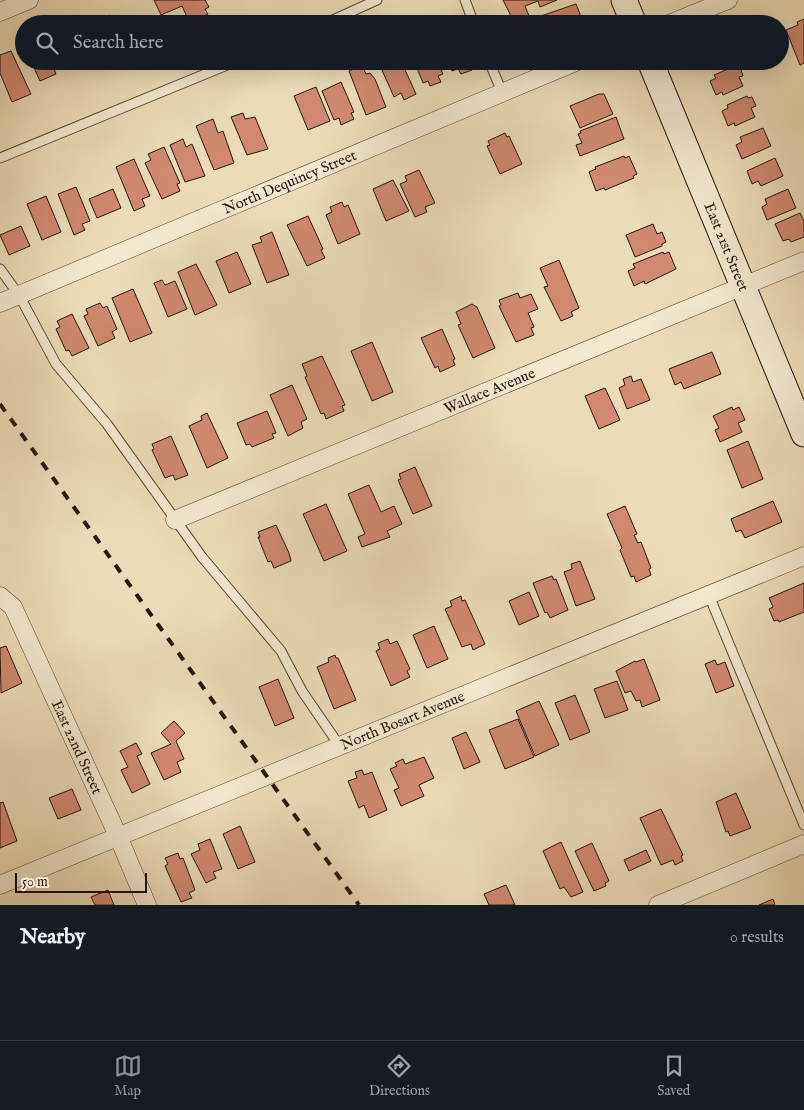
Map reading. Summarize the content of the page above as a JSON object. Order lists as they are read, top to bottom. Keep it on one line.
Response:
{"streets":{"main road":["East 21st Street"],"street":["North Dequincy Street","Wallace Avenue","North Bosart Avenue","East 22nd Street"]},"crossings":[["East 21st Street","Wallace Avenue"],["North Bosart Avenue","East 22nd Street"]],"scale_bar":"50 m","page":{"search":"Search here","scale":"50 m","heading":["Nearby","0 results"],"nav":["Map","Directions","Saved"]}}
